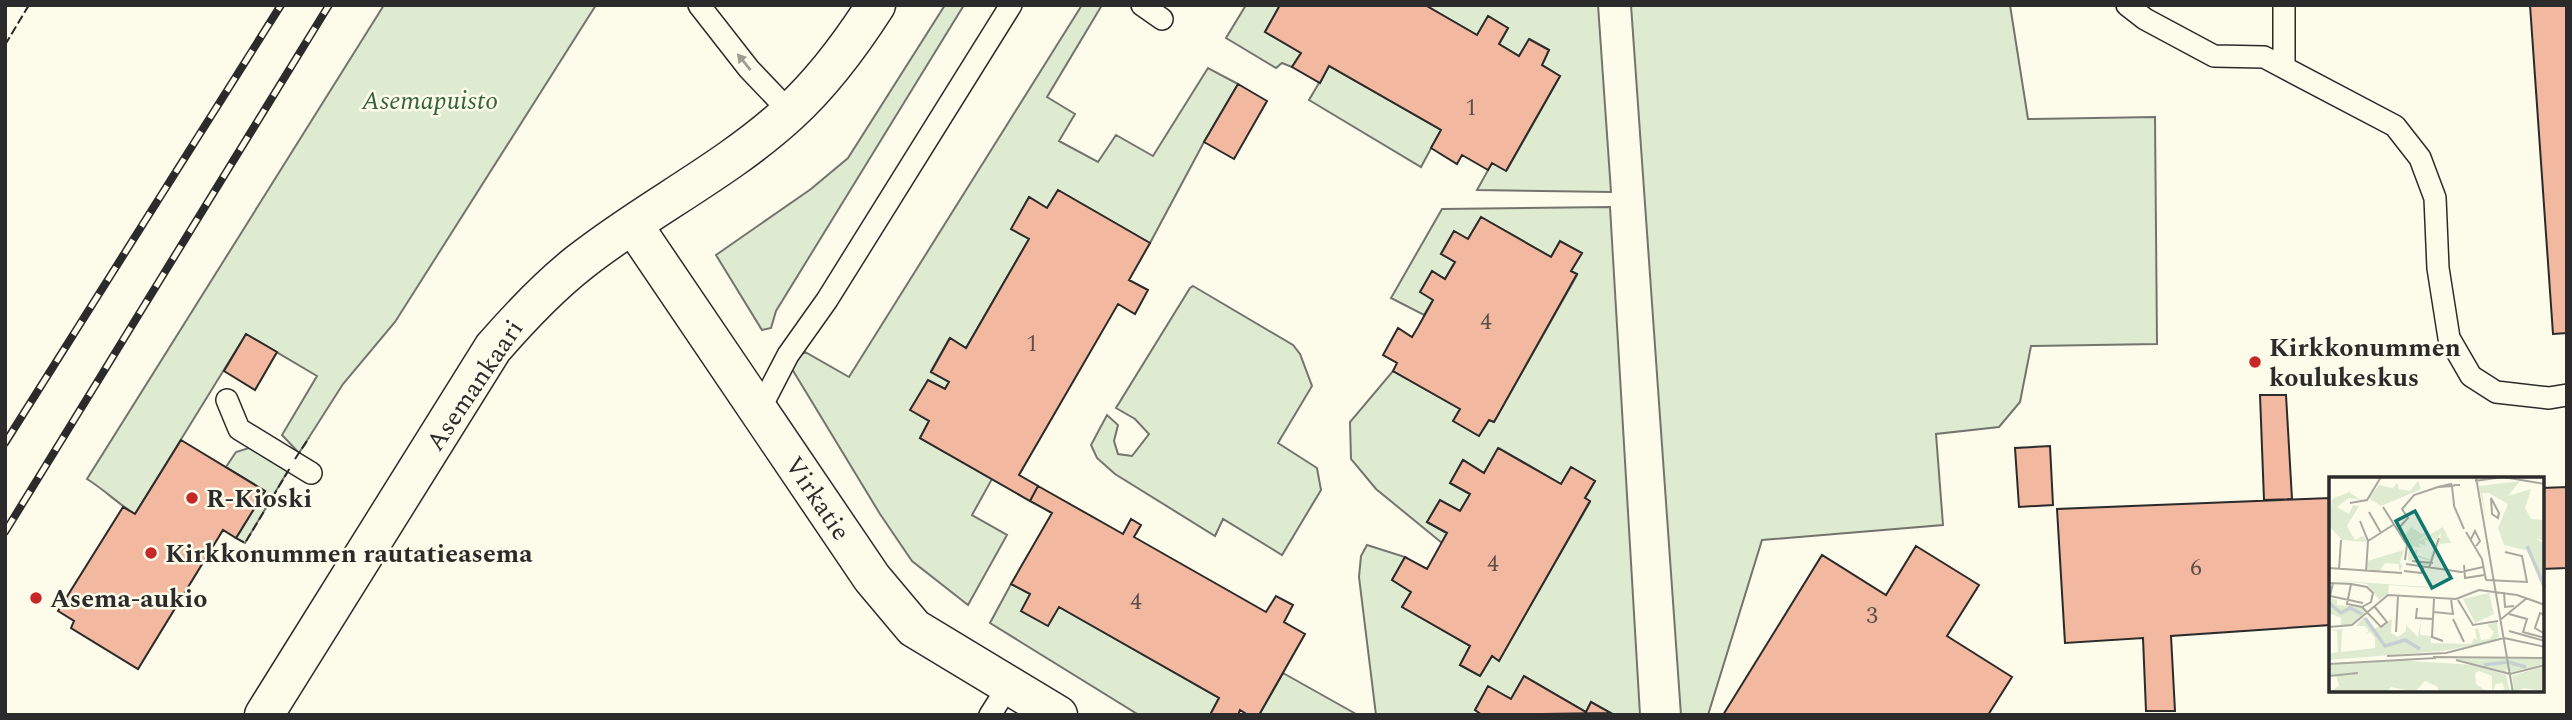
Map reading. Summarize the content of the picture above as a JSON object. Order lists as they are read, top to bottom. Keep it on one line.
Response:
{"streets":{"street":["Asemankaari","Virkatie"]},"crossings":[["Asemankaari","Virkatie"]],"parks":["Asemapuisto"],"places":["Kirkkonummen koulukeskus","R-Kioski","Kirkkonummen rautatieasema","Asema-aukio"],"house_numbers":["1","4","1","4","6","4","3"]}
